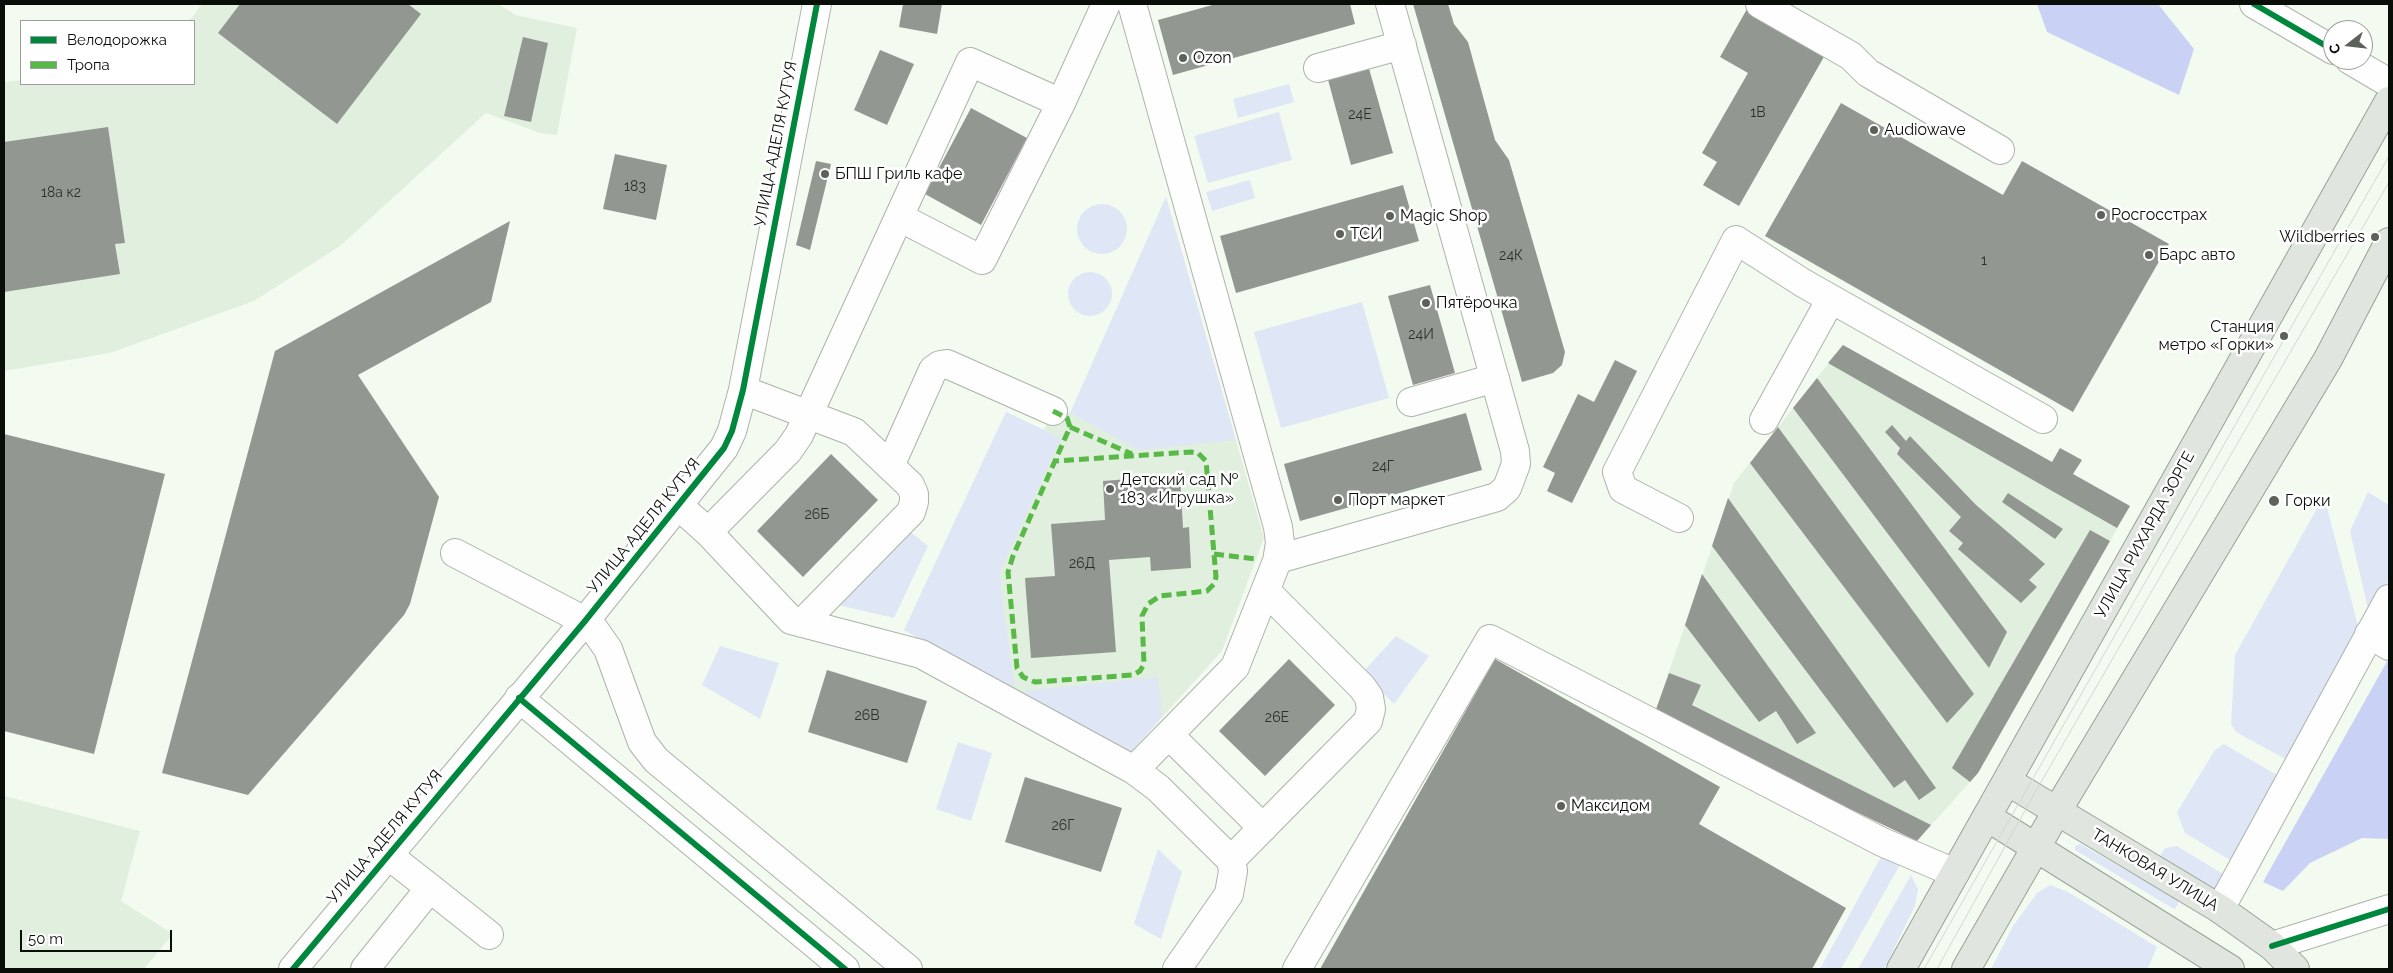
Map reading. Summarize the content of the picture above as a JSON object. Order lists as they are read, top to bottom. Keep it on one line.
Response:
{"streets":{"main road":["УЛИЦА РИХАРДА ЗОРГЕ","ТАНКОВАЯ УЛИЦА"],"street":["УЛИЦА АДЕЛЯ КУТУЯ"]},"crossings":[["УЛИЦА РИХАРДА ЗОРГЕ","ТАНКОВАЯ УЛИЦА"]],"places":["Ozon","Audiowave","БПШ Гриль кафе","Росгосстрах","Magic Shop","ТСИ","Wildberries","Барс авто","Пятёрочка","Станция метро «Горки»","Детский сад № 183 «Игрушка»","Порт маркет","Горки","Максидом"],"house_numbers":["1В","24Е","183","18а к2","24К","1","24И","24Г","26Б","26Д","26В","26Е","26Г"],"legend":["Велодорожка","Тропа"],"scale_bar":"50 m","north":"left"}
